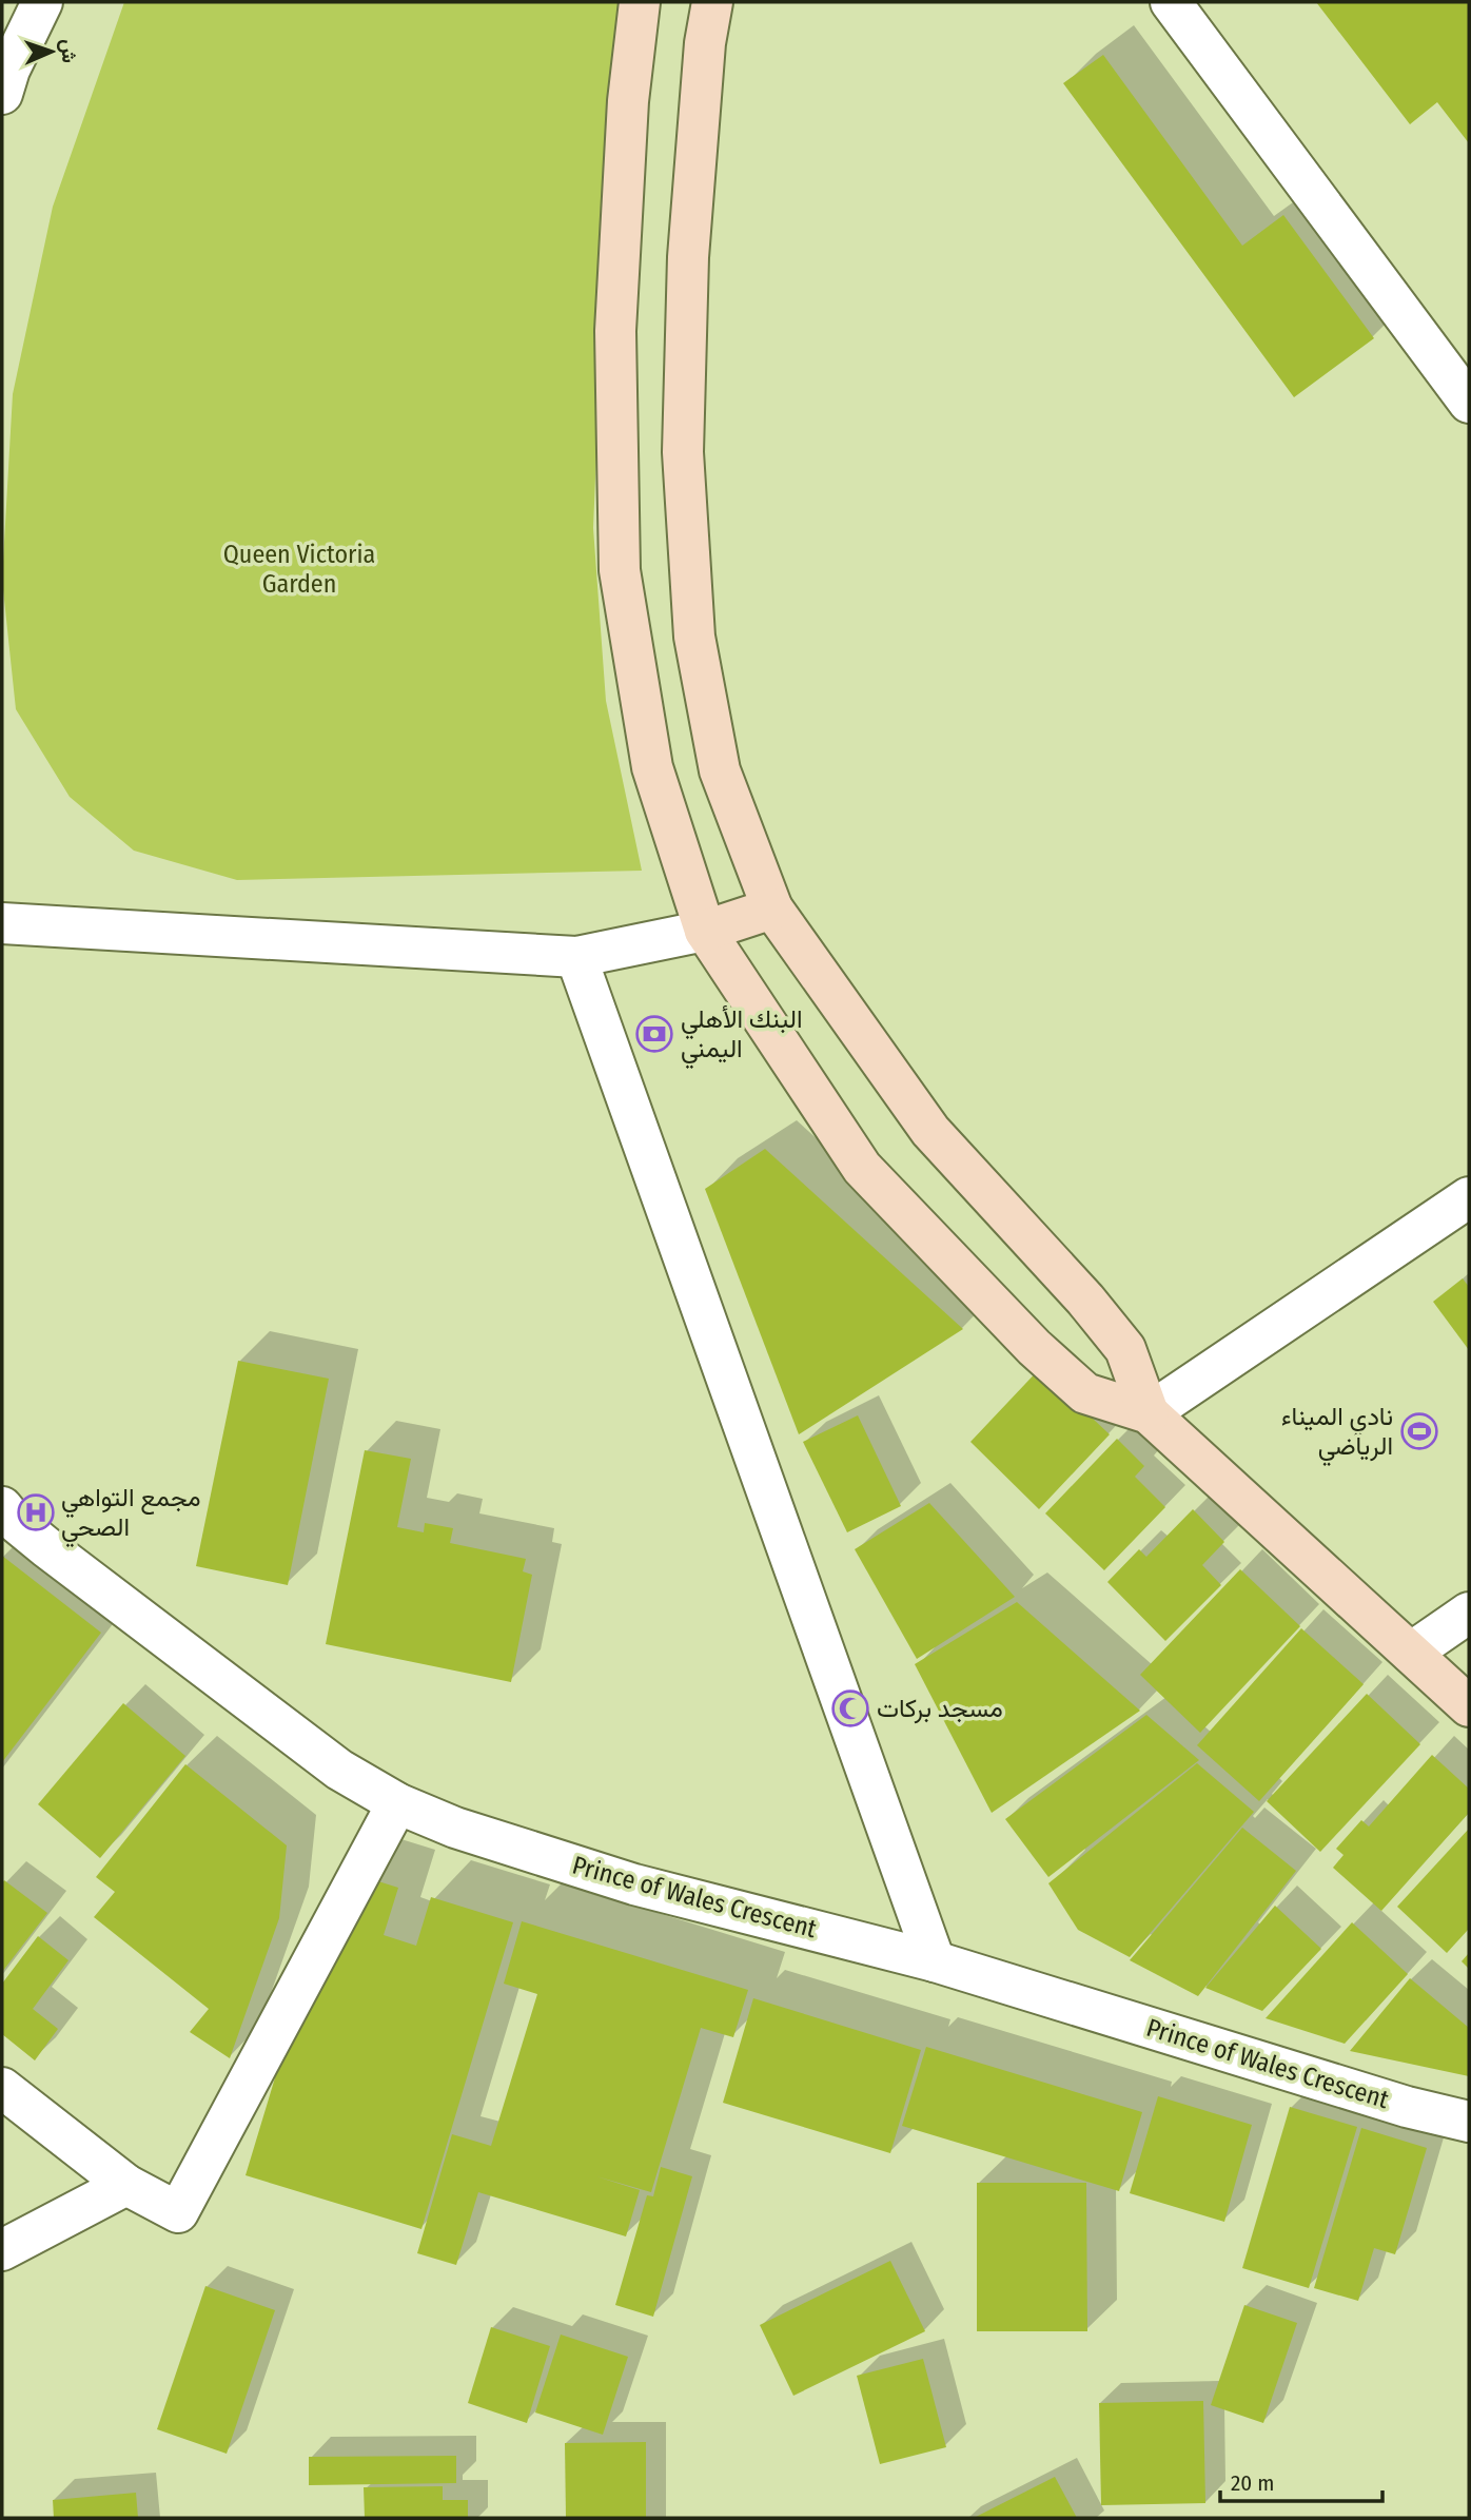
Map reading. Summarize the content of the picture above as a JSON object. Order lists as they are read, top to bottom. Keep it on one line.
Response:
{"streets":{"street":["Prince of Wales Crescent"]},"parks":["Queen Victoria Garden"],"places":{"bank":["البنك الأهلي اليمني"],"sports":["نادي الميناء الرياضي"],"hospital":["مجمع التواهي الصحي"],"mosque":["مسجد بركات"]},"scale_bar":"20 m","north":"right"}
